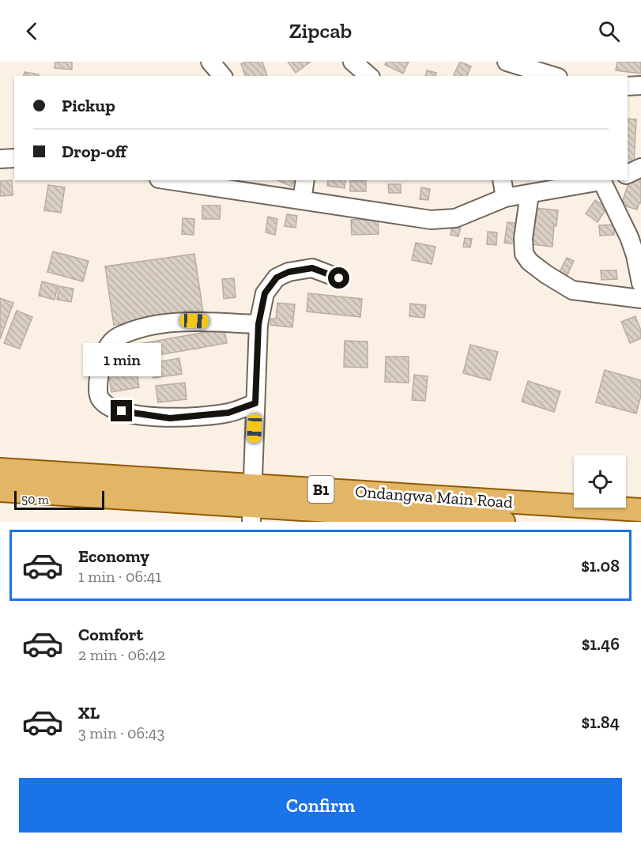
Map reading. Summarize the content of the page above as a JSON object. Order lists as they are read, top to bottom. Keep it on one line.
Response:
{"streets":{"main road":["B1","Ondangwa Main Road"]},"scale_bar":"50 m","page":{"header":"Zipcab","banner":["Pickup","Drop-off"],"bubble":"1 min","scale":"50 m","list":[{"name":"Economy","note":"1 min · 06:41","value":"$1.08"},{"name":"Comfort","note":"2 min · 06:42","value":"$1.46"},{"name":"XL","note":"3 min · 06:43","value":"$1.84"}],"buttons":"Confirm"}}
